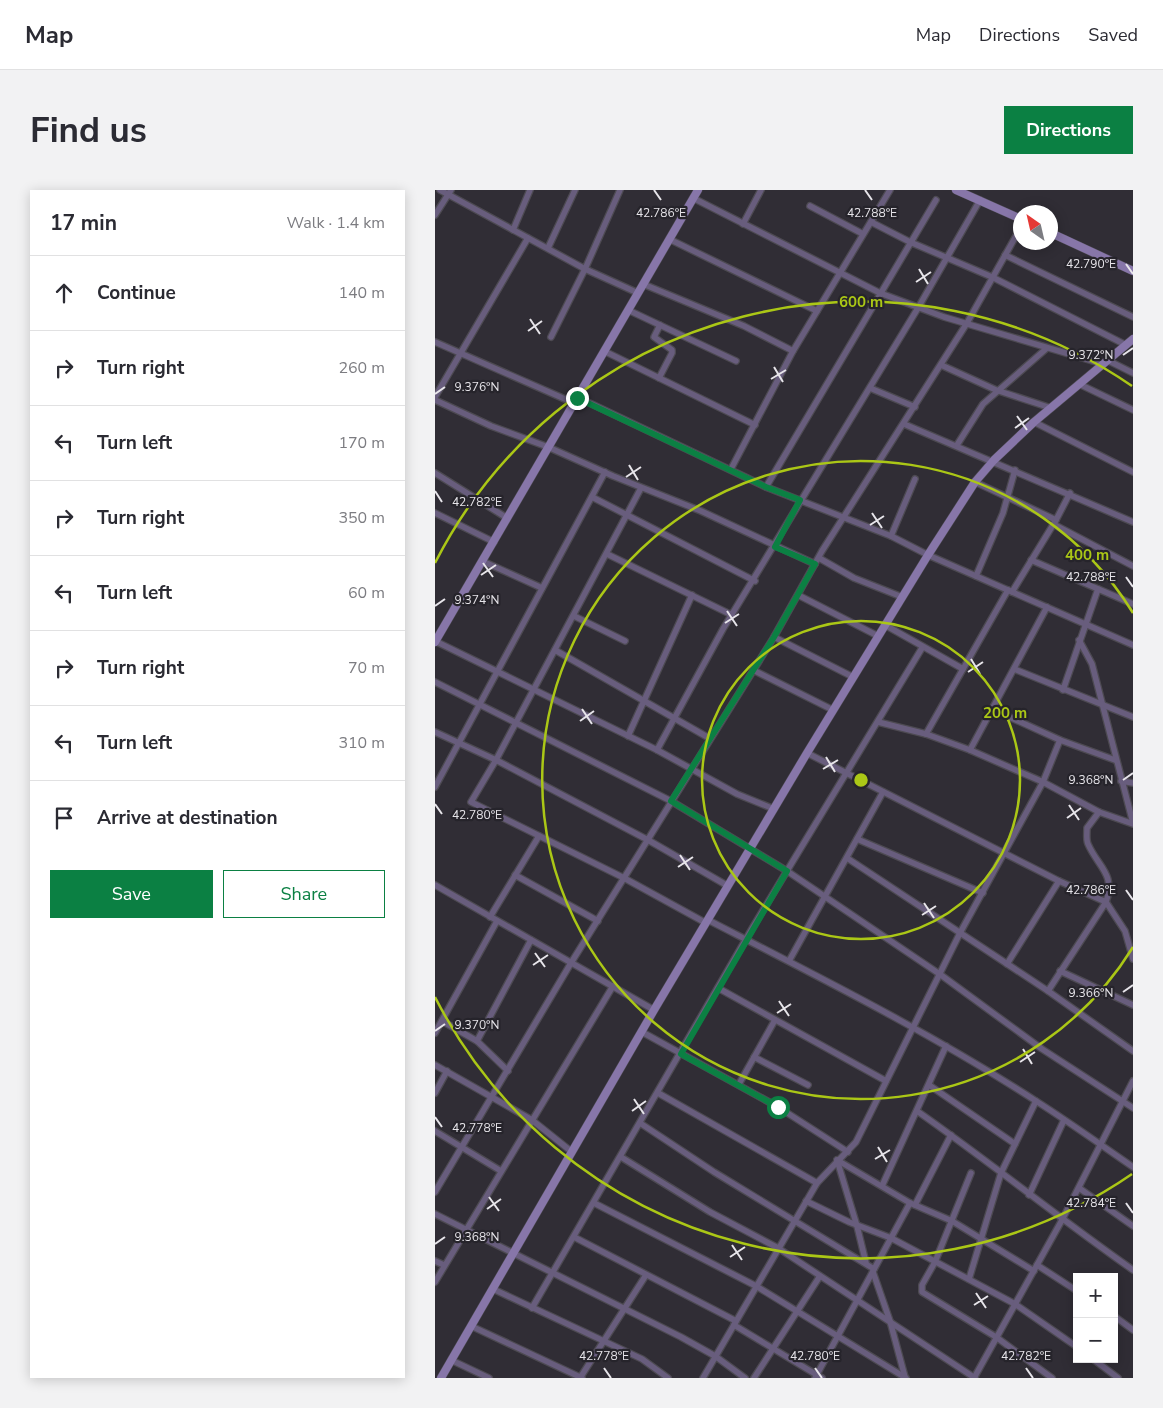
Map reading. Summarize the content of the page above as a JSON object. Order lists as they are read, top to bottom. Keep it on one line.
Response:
{"north":"top left","page":{"header":"Map","nav":["Map","Directions","Saved"],"buttons":["Directions",["Save","Share"]],"title":"Find us","heading":["17 min","Walk · 1.4 km"],"list":[["Continue","140 m"],["Turn right","260 m"],["Turn left","170 m"],["Turn right","350 m"],["Turn left","60 m"],["Turn right","70 m"],["Turn left","310 m"],"Arrive at destination"],"map_buttons":["+","−"]},"coordinates":["42.786°E","42.788°E","42.790°E","9.372°N","9.376°N","42.782°E","9.374°N","9.368°N","42.780°E","9.366°N","9.370°N","42.778°E","42.784°E"],"rings":["600 m","400 m","200 m"]}
